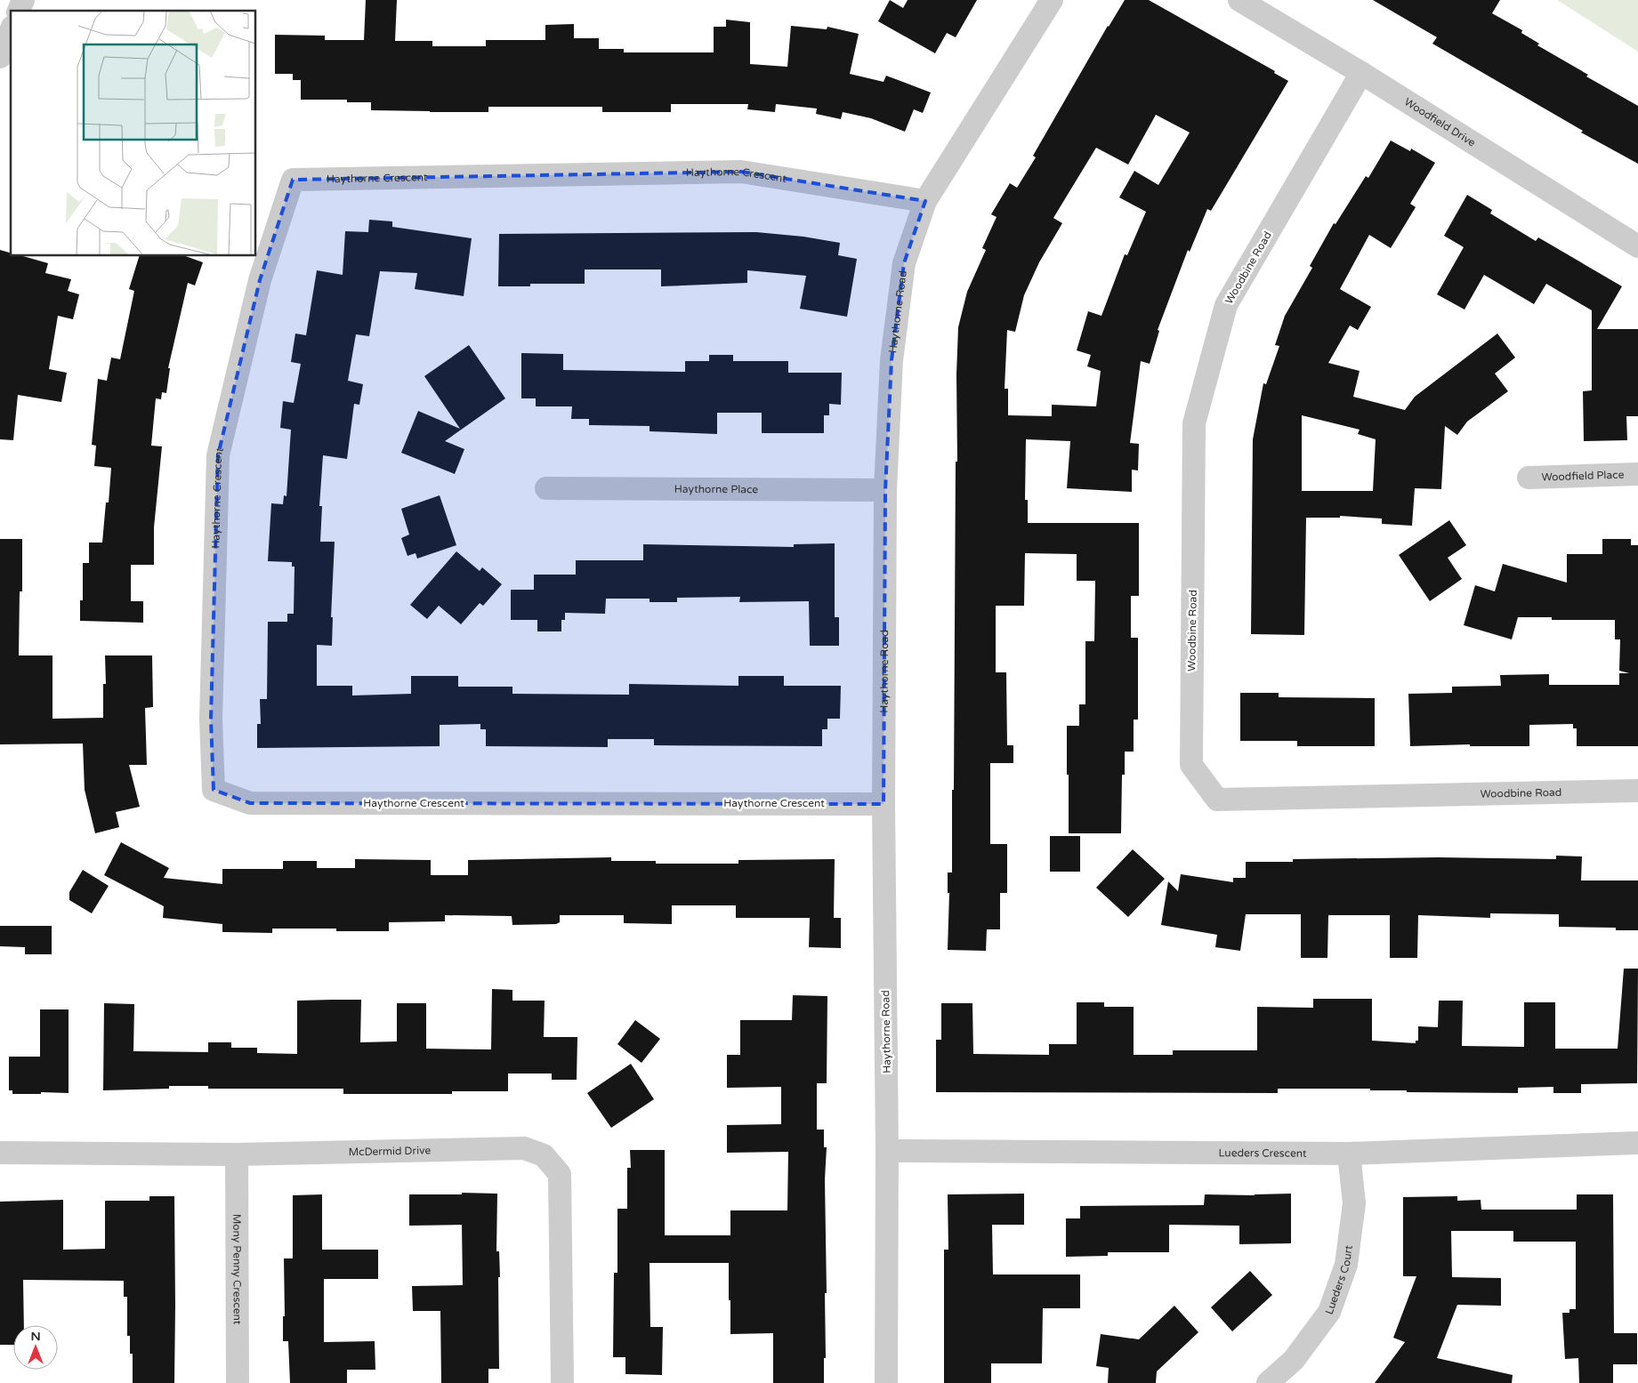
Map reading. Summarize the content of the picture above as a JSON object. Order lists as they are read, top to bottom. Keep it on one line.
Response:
{"streets":{"street":["Woodfield Drive","Haythorne Crescent","Woodbine Road","Haythorne Road","Woodfield Place","Haythorne Place","McDermid Drive","Lueders Crescent","Mony Penny Crescent","Lueders Court"]},"crossings":[["Woodfield Drive","Woodbine Road"],["Haythorne Crescent","Haythorne Road"],["Haythorne Road","Haythorne Place"],["Haythorne Road","Lueders Crescent"],["McDermid Drive","Mony Penny Crescent"],["Lueders Crescent","Lueders Court"]],"north":"top"}
